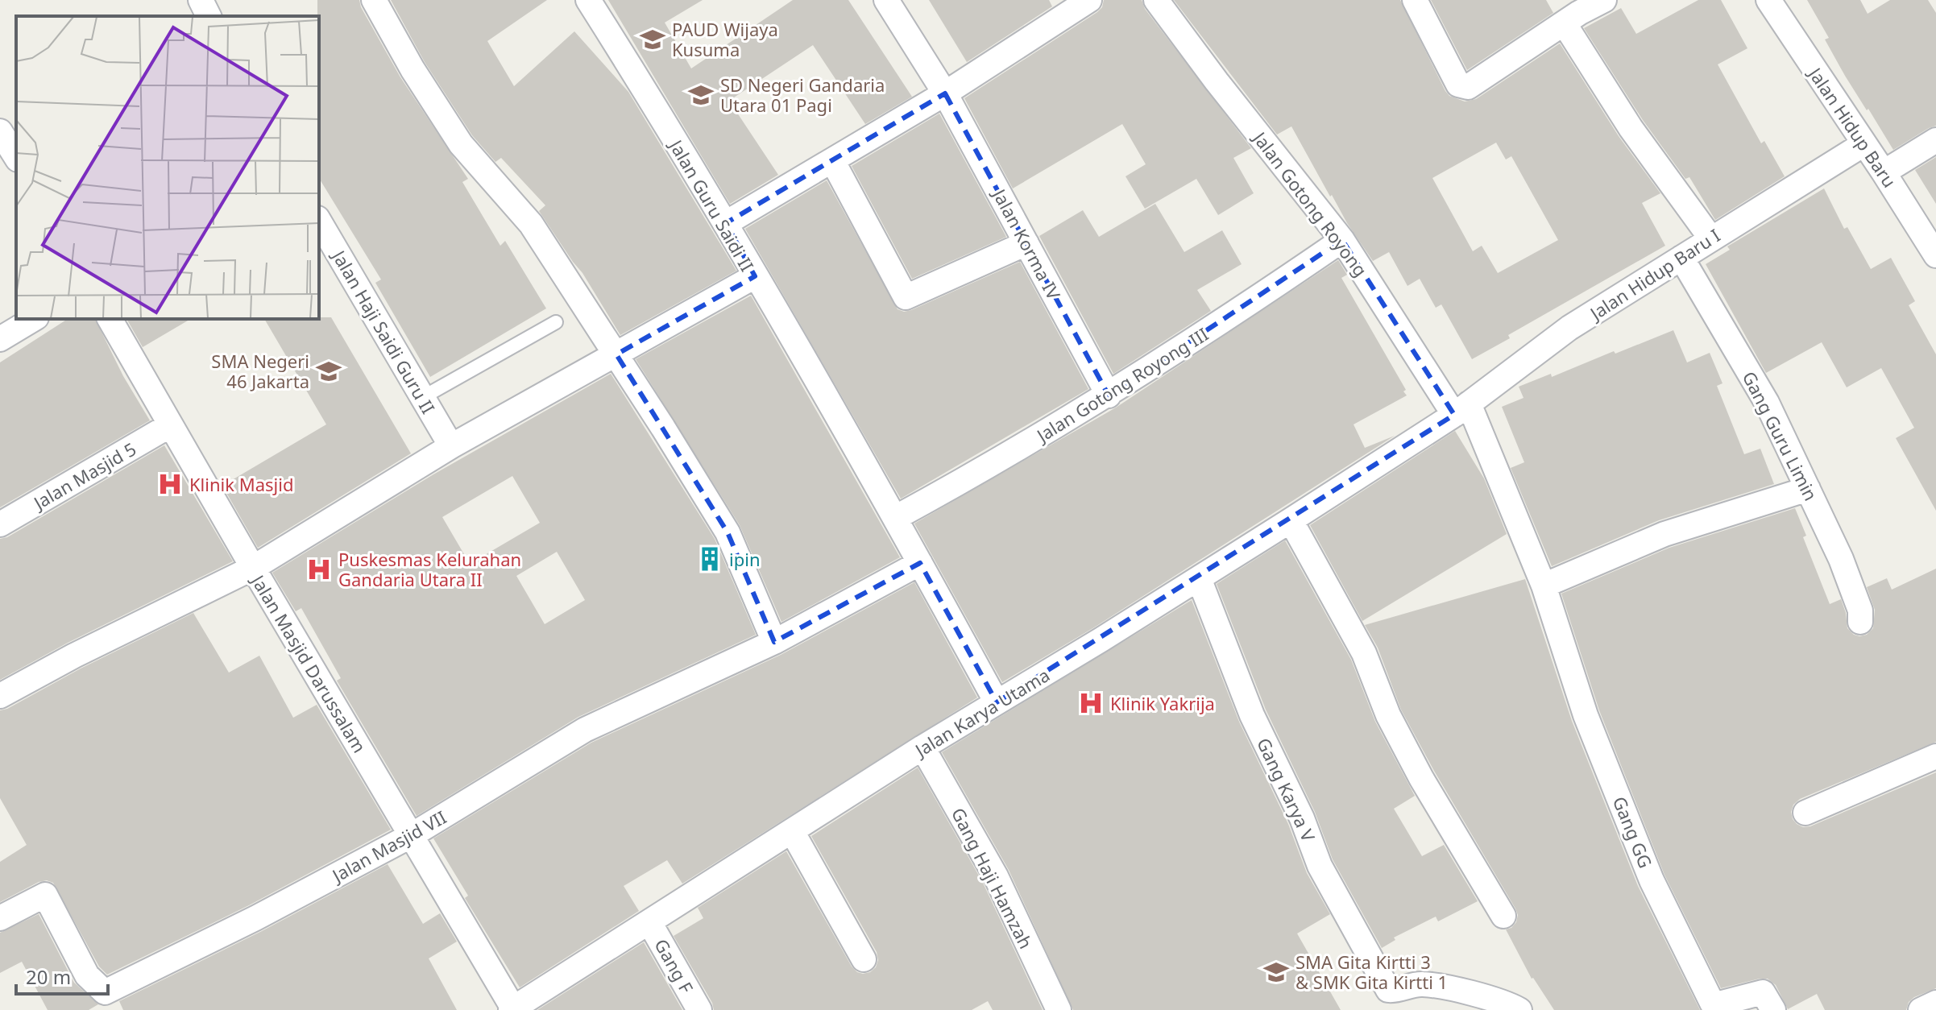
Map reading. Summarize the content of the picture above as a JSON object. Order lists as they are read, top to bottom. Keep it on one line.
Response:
{"streets":{"street":["Jalan Hidup Baru","Jalan Gotong Royong","Jalan Guru Saidi II","Jalan Korma IV","Jalan Hidup Baru I","Jalan Haji Saidi Guru II","Jalan Gotong Royong III","Gang Guru Limin","Jalan Masjid 5","Jalan Masjid Darussalam","Jalan Karya Utama","Gang Karya V","Gang GG","Jalan Masjid VII","Gang Haji Hamzah","Gang F"]},"crossings":[["Jalan Hidup Baru","Jalan Hidup Baru I"],["Jalan Gotong Royong","Jalan Hidup Baru I"],["Jalan Gotong Royong","Jalan Gotong Royong III"],["Jalan Gotong Royong","Jalan Karya Utama"],["Jalan Gotong Royong","Gang GG"],["Jalan Guru Saidi II","Jalan Haji Saidi Guru II"],["Jalan Guru Saidi II","Jalan Masjid Darussalam"],["Jalan Korma IV","Jalan Gotong Royong III"],["Jalan Hidup Baru I","Gang Guru Limin"],["Jalan Hidup Baru I","Jalan Karya Utama"],["Jalan Masjid 5","Jalan Masjid Darussalam"],["Jalan Masjid Darussalam","Jalan Karya Utama"],["Jalan Masjid Darussalam","Jalan Masjid VII"],["Jalan Karya Utama","Gang Karya V"],["Jalan Karya Utama","Gang Haji Hamzah"],["Jalan Karya Utama","Gang F"]],"places":{"school or university":["PAUD Wijaya Kusuma","SD Negeri Gandaria Utara 01 Pagi","SMA Negeri 46 Jakarta","SMA Gita Kirtti 3 & SMK Gita Kirtti 1"],"hospital":["Klinik Masjid","Puskesmas Kelurahan Gandaria Utara II","Klinik Yakrija"],"building":["ipin"]},"scale_bar":"20 m"}
